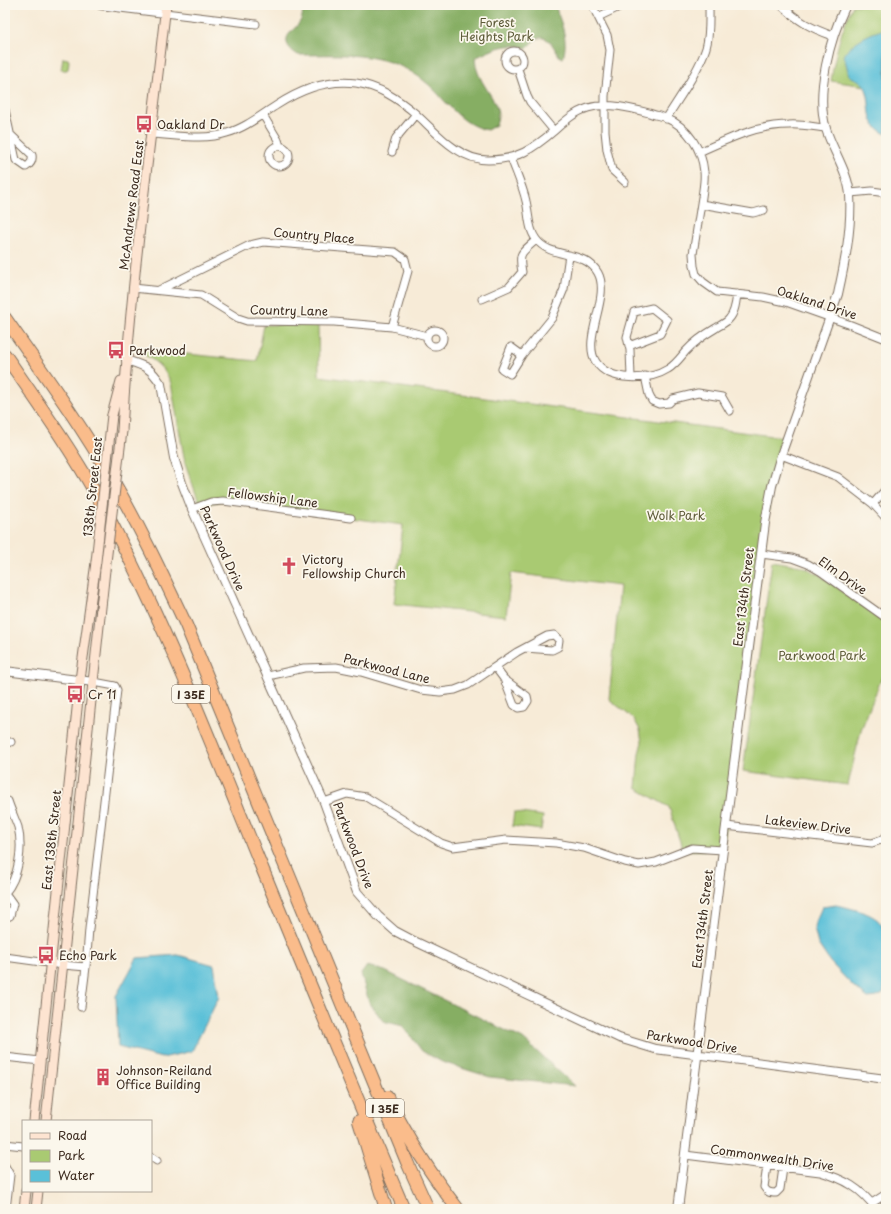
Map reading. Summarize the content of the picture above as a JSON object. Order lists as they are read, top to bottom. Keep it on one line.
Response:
{"streets":{"highway":["I 35E"],"main road":["McAndrews Road East","138th Street East","East 138th Street"],"street":["Country Place","Oakland Drive","Country Lane","Fellowship Lane","Parkwood Drive","Elm Drive","East 134th Street","Parkwood Lane","Lakeview Drive","Commonwealth Drive"]},"crossings":[["McAndrews Road East","Oakland Drive"],["McAndrews Road East","Country Lane"],["McAndrews Road East","138th Street East"],["McAndrews Road East","Parkwood Drive"],["Country Place","Country Lane"],["Oakland Drive","East 134th Street"],["138th Street East","East 138th Street"],["Fellowship Lane","Parkwood Drive"],["Parkwood Drive","East 134th Street"],["Parkwood Drive","Parkwood Lane"],["Elm Drive","East 134th Street"],["East 134th Street","Lakeview Drive"],["East 134th Street","Commonwealth Drive"]],"parks":["Forest Heights Park","Wolk Park","Parkwood Park"],"places":{"bus stop":["Oakland Dr","Parkwood","Cr 11","Echo Park"],"church":["Victory Fellowship Church"],"building":["Johnson-Reiland Office Building"]},"legend":["Road","Park","Water"]}
